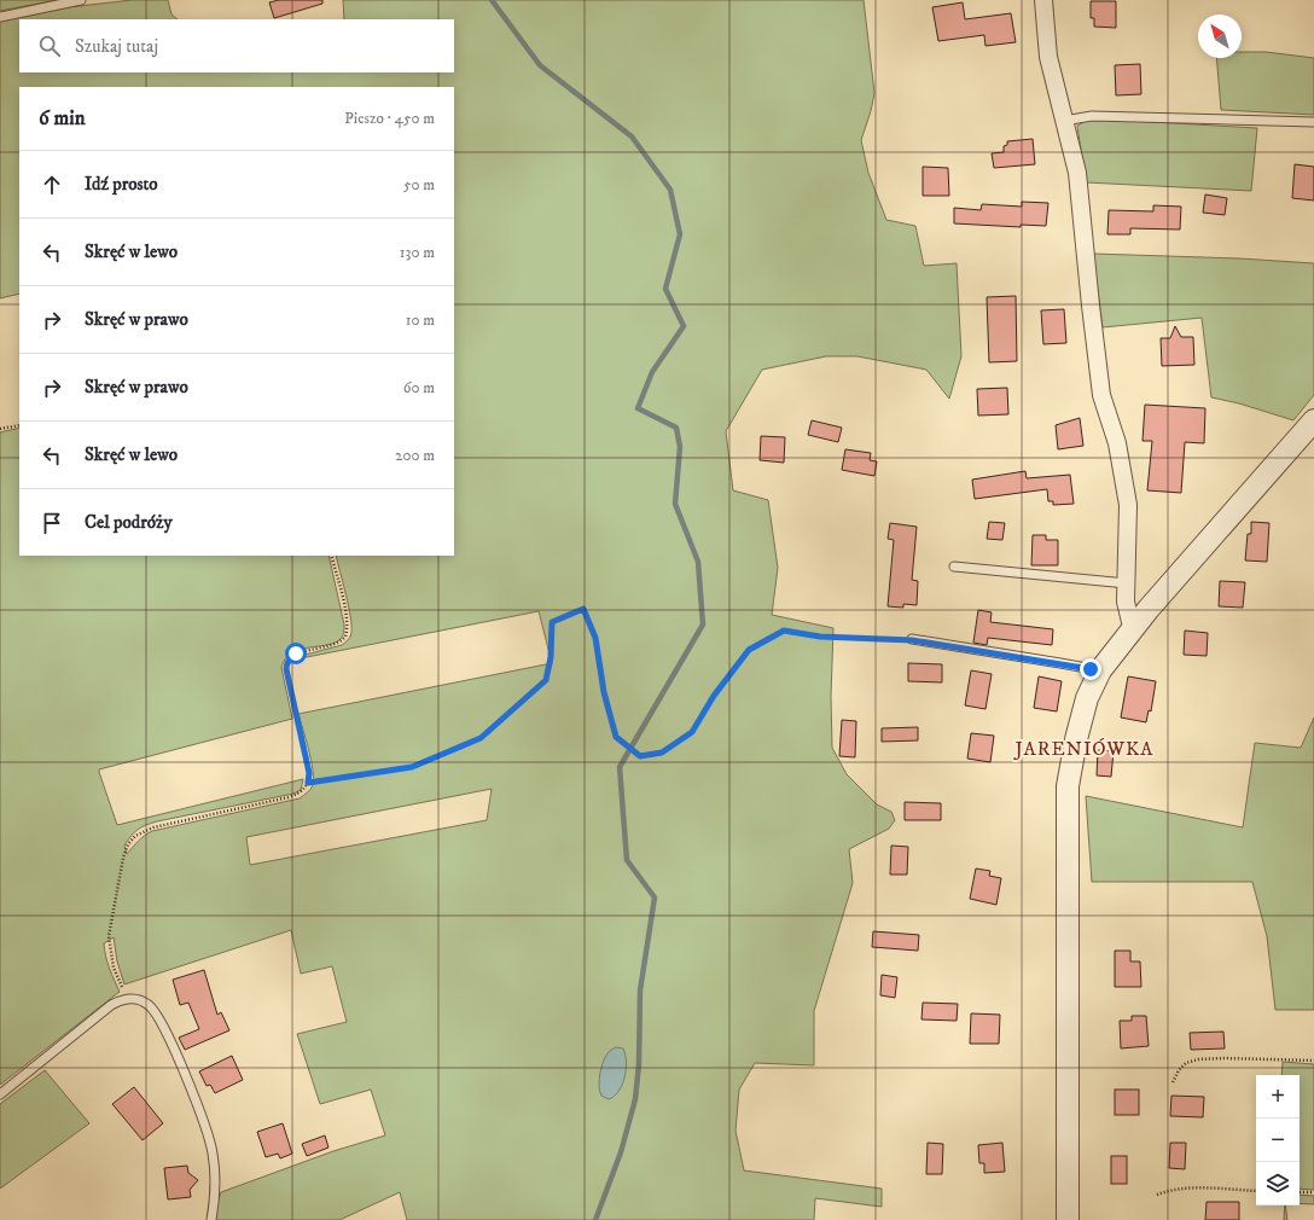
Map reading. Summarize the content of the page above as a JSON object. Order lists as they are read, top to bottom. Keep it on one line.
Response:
{"districts":["JARENIÓWKA"],"north":"top left","page":{"search":"Szukaj tutaj","heading":["6 min","Pieszo · 450 m"],"list":[["Idź prosto","50 m"],["Skręć w lewo","130 m"],["Skręć w prawo","10 m"],["Skręć w prawo","60 m"],["Skręć w lewo","200 m"],"Cel podróży"],"map_buttons":["+","−"]}}
